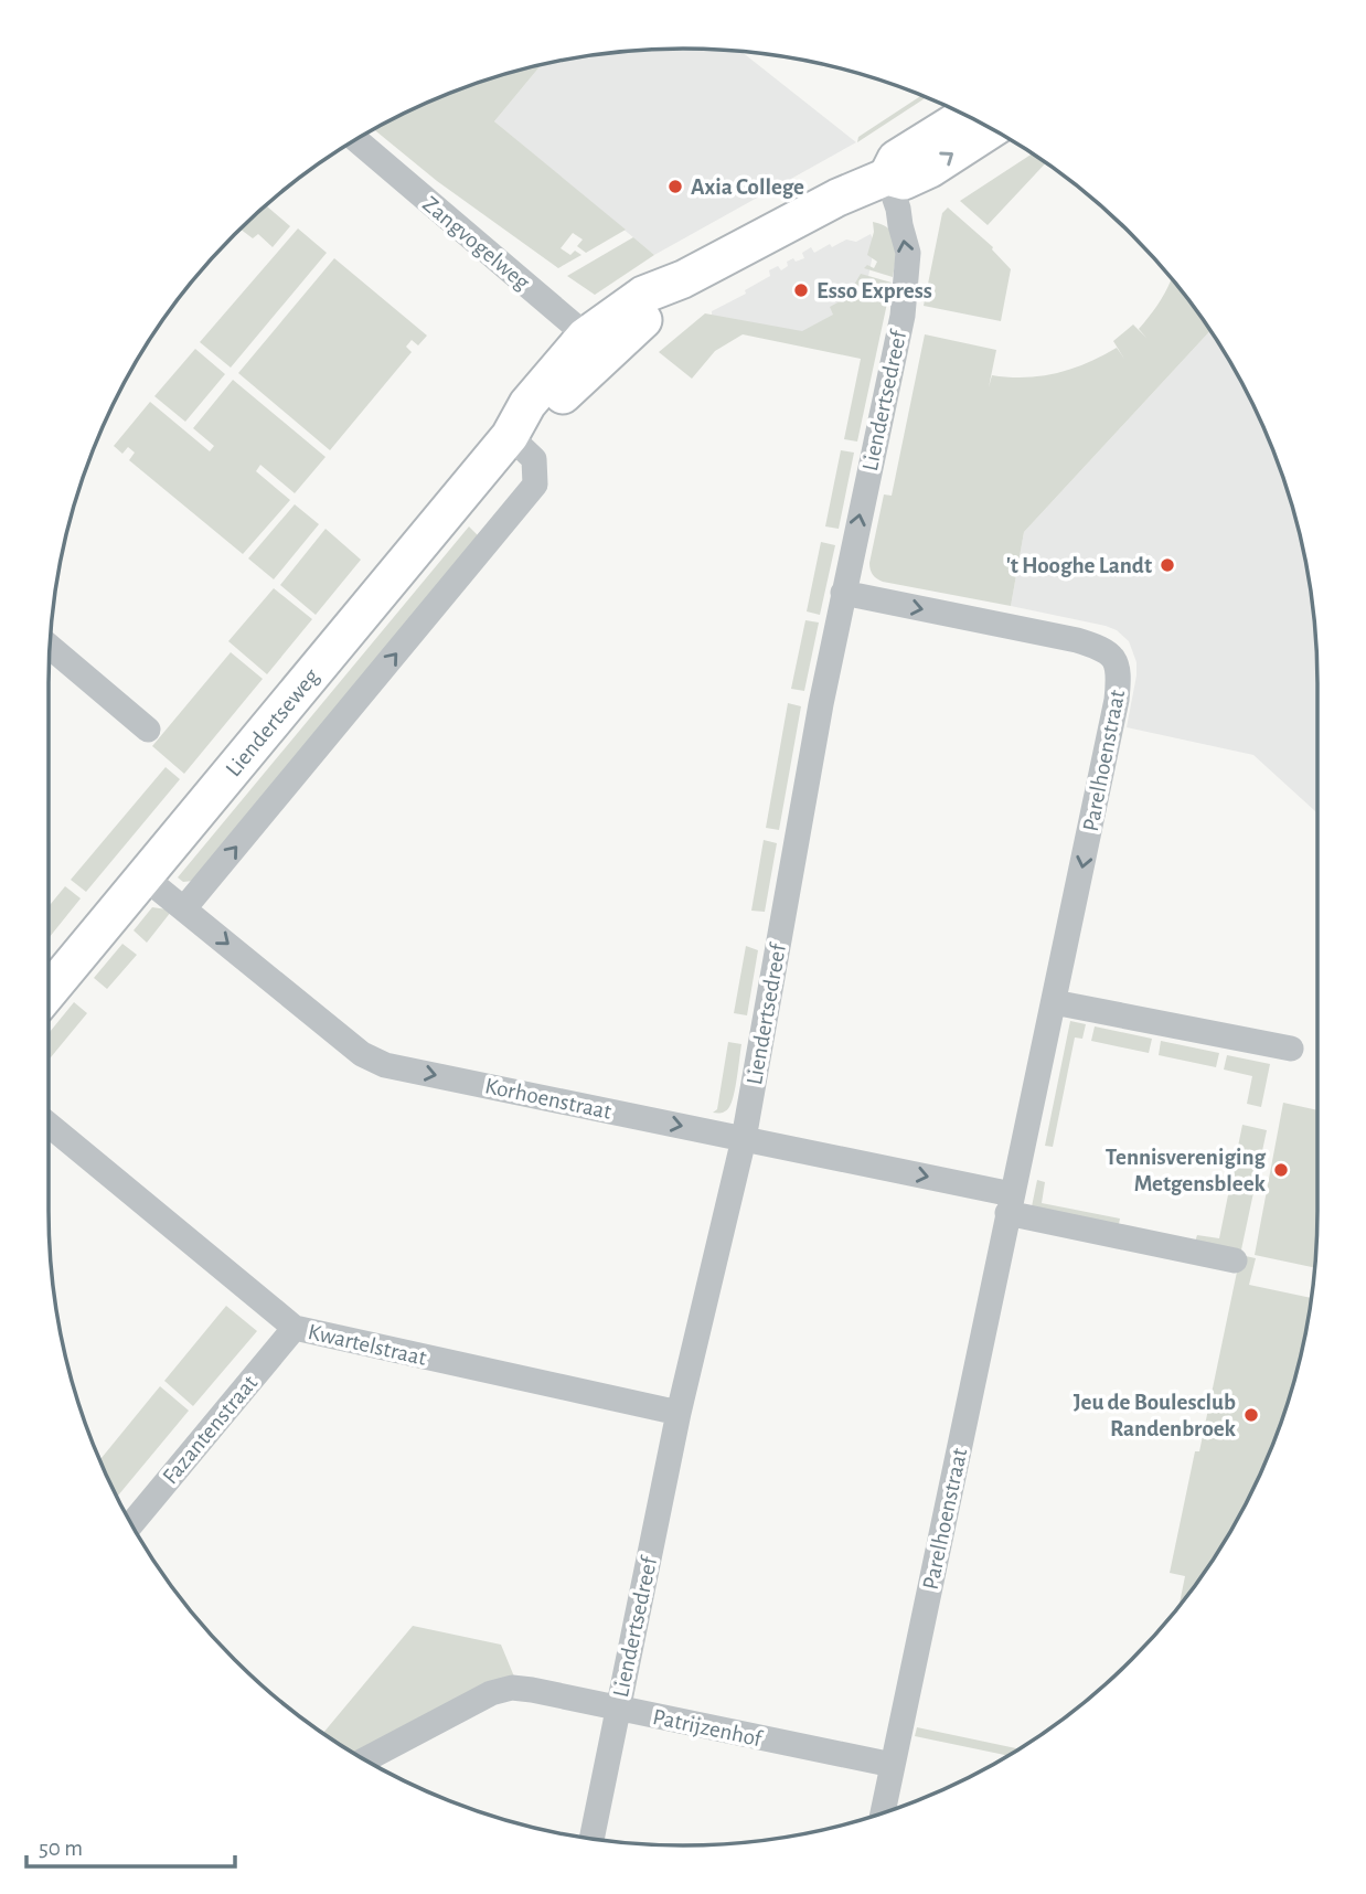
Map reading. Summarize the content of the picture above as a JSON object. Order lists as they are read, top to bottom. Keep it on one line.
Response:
{"streets":{"street":["Zangvogelweg","Liendertsedreef","Liendertseweg","Parelhoenstraat","Korhoenstraat","Kwartelstraat","Fazantenstraat","Patrijzenhof"]},"crossings":[["Zangvogelweg","Liendertseweg"],["Liendertsedreef","Liendertseweg"],["Liendertsedreef","Parelhoenstraat"],["Liendertsedreef","Korhoenstraat"],["Liendertsedreef","Kwartelstraat"],["Liendertsedreef","Patrijzenhof"],["Liendertseweg","Korhoenstraat"],["Parelhoenstraat","Korhoenstraat"],["Parelhoenstraat","Patrijzenhof"],["Kwartelstraat","Fazantenstraat"]],"one_way":["Korhoenstraat"],"places":["Axia College","Esso Express","'t Hooghe Landt","Tennisvereniging Metgensbleek","Jeu de Boulesclub Randenbroek"],"scale_bar":"50 m"}
